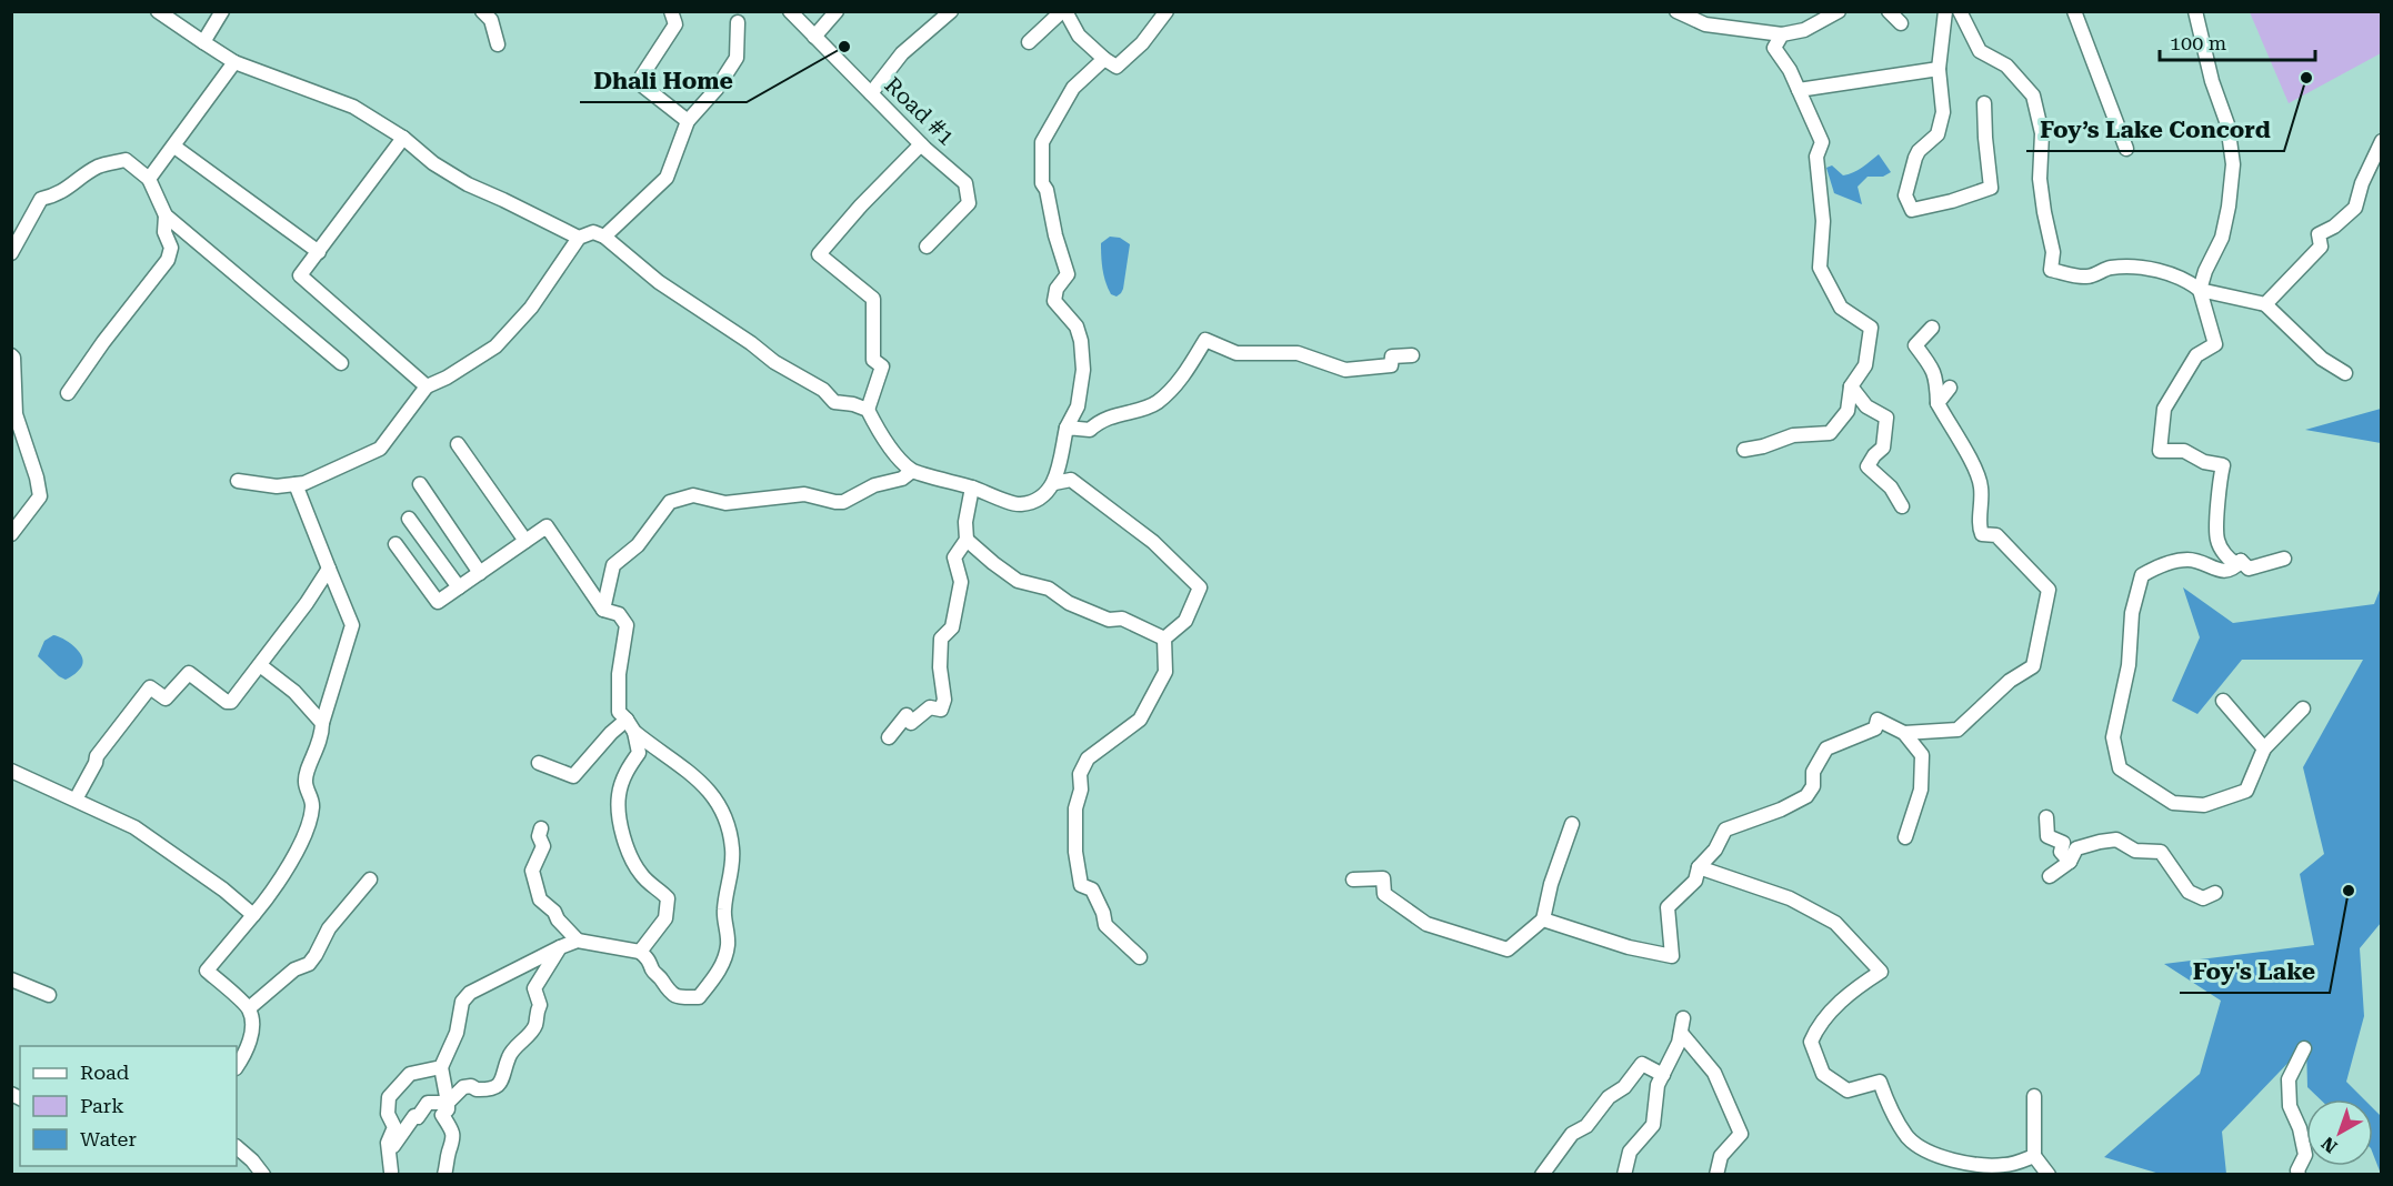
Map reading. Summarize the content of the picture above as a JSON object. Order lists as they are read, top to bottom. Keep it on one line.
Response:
{"streets":{"street":["Road #1"]},"places":["Dhali Home","Foy’s Lake Concord","Foy's Lake"],"legend":["Road","Park","Water"],"scale_bar":"100 m","north":"bottom left"}
